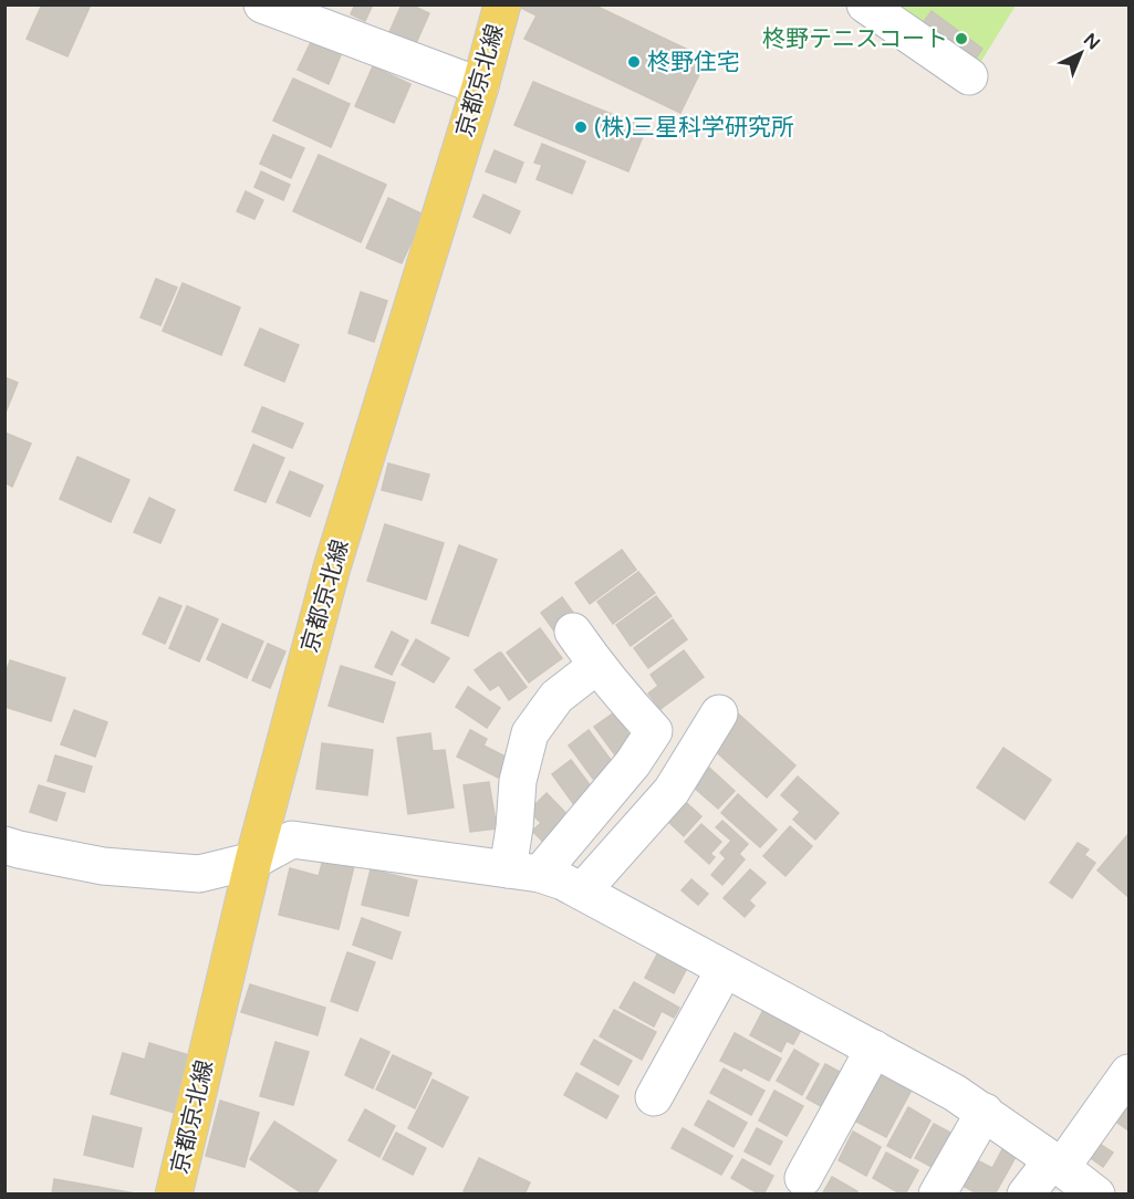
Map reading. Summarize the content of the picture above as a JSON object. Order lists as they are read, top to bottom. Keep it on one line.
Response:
{"streets":{"main road":["京都京北線"]},"places":["柊野テニスコート","柊野住宅","(株)三星科学研究所"],"north":"top right"}
